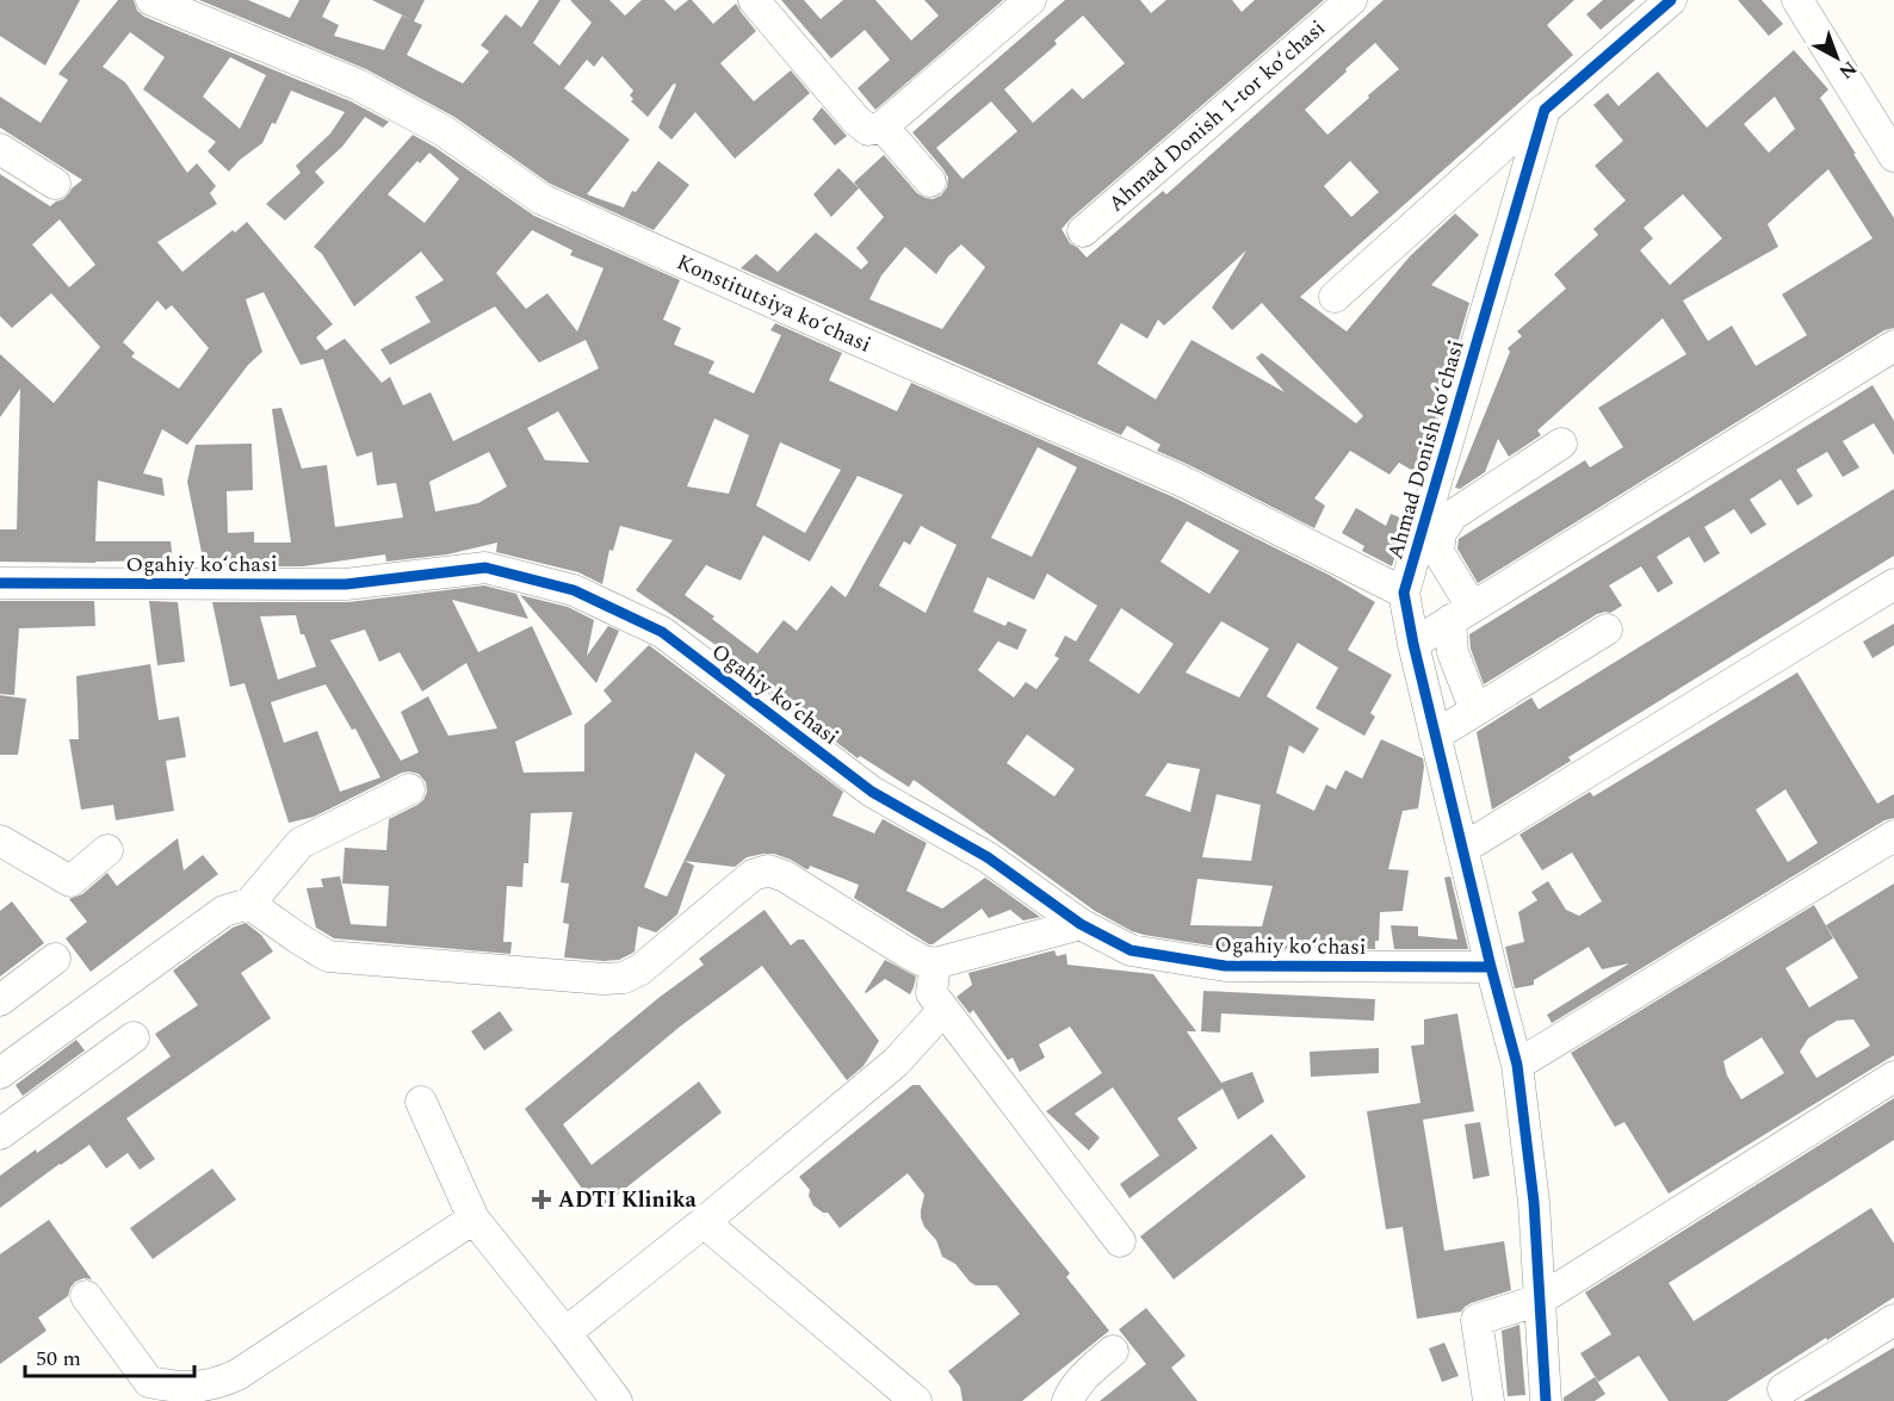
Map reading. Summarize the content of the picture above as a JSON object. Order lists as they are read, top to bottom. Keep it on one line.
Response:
{"streets":{"street":["Ahmad Donish 1-tor koʻchasi","Konstitutsiya koʻchasi","Ahmad Donish koʻchasi","Ogahiy koʻchasi"]},"crossings":[["Konstitutsiya koʻchasi","Ahmad Donish koʻchasi"],["Ahmad Donish koʻchasi","Ogahiy koʻchasi"]],"places":{"health":["ADTI Klinika"]},"scale_bar":"50 m","north":"bottom right"}
